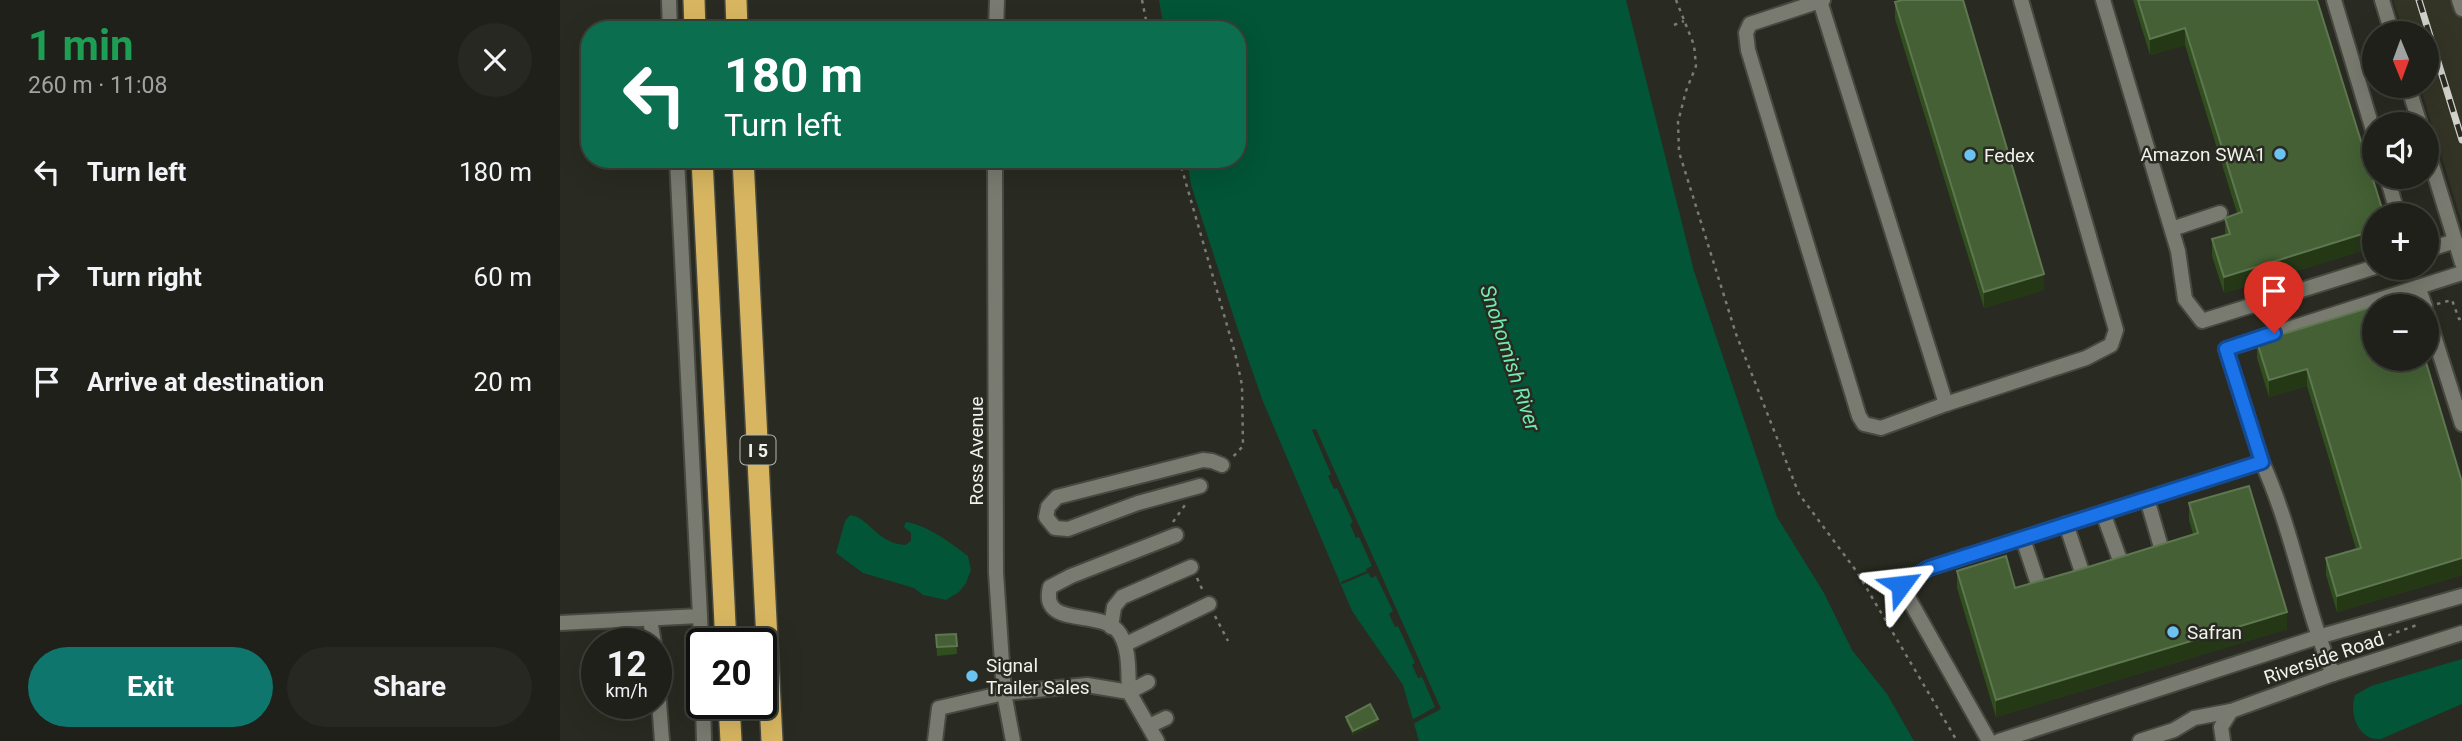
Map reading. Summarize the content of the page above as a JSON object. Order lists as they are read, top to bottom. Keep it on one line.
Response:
{"streets":{"highway":["I 5"],"street":["Ross Avenue","Riverside Road"]},"water":["Snohomish River"],"places":["Amazon SWA1","Fedex","Safran","Signal Trailer Sales"],"north":"bottom","page":{"heading":["1 min","260 m · 11:08"],"map_buttons":["+","−"],"turn":["180 m","Turn left"],"list":[{"name":"Turn left","value":"180 m"},{"name":"Turn right","value":"60 m"},{"name":"Arrive at destination","value":"20 m"}],"speed":"12 km/h","limit":"20","buttons":["Exit","Share"]}}
